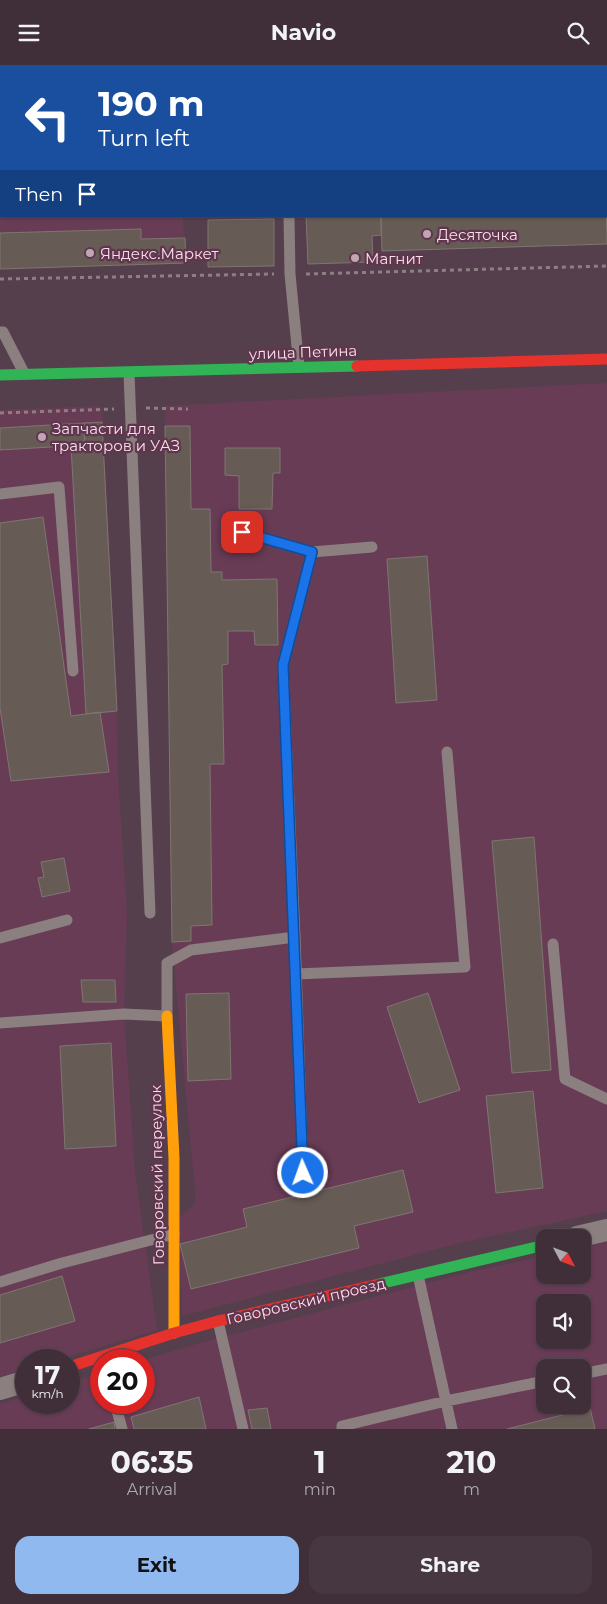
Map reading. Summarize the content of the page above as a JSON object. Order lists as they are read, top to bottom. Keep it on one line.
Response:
{"streets":{"street":["улица Петина","Говоровский переулок","Говоровский проезд"]},"crossings":[["Говоровский переулок","Говоровский проезд"]],"places":["Десяточка","Яндекс.Маркет","Магнит","Запчасти для тракторов и УАЗ"],"north":"bottom right","page":{"header":"Navio","turn":["190 m","Turn left"],"then":"Then","speed":"17 km/h","limit":"20","eta":["06:35","Arrival","1","min","210","m"],"buttons":["Exit","Share"]}}
